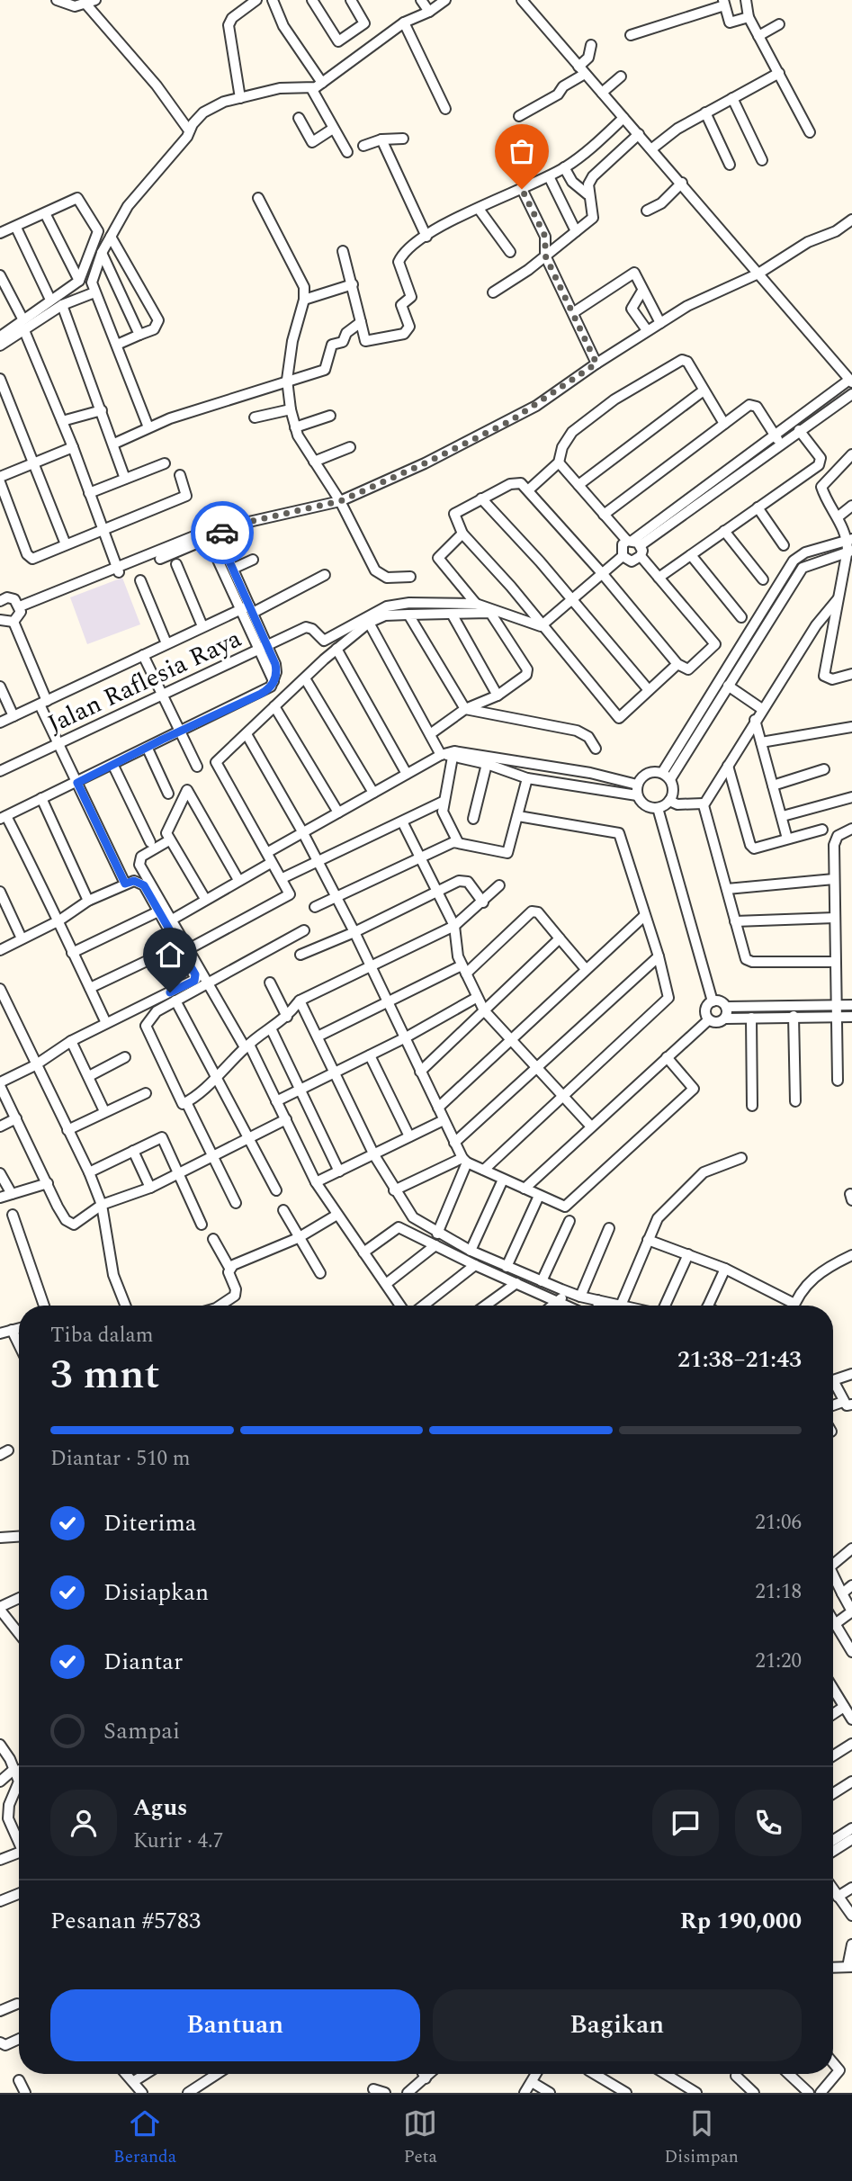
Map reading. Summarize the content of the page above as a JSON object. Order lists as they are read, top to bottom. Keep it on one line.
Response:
{"streets":{"street":["Jalan Raflesia Raya"]},"page":{"heading":["3 mnt","Tiba dalam","21:38–21:43"],"panel":["Agus","Kurir · 4.7","Pesanan #5783","Rp 190,000"],"bar":"Diantar · 510 m","list":[["Diterima","21:06"],["Disiapkan","21:18"],["Diantar","21:20"],"Sampai"],"buttons":["Bantuan","Bagikan"],"tabs":["Beranda","Peta","Disimpan"]}}
